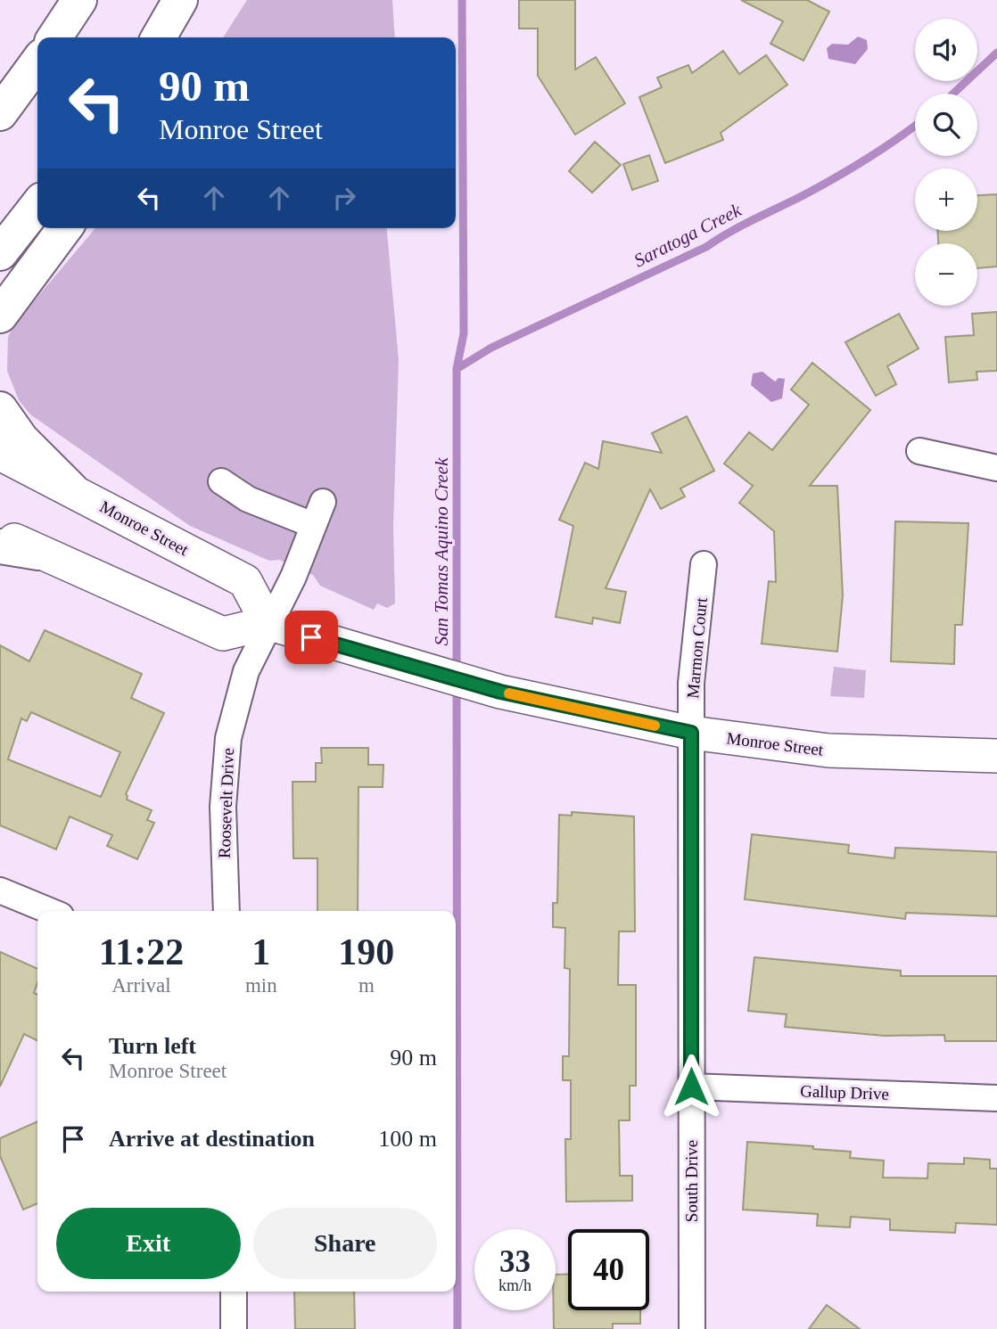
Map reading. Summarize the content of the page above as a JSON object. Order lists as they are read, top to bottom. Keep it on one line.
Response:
{"streets":{"main road":["Monroe Street"],"street":["Marmon Court","Roosevelt Drive","Gallup Drive","South Drive"]},"crossings":[["Monroe Street","Marmon Court"],["Monroe Street","Roosevelt Drive"],["Monroe Street","South Drive"],["Marmon Court","South Drive"],["Gallup Drive","South Drive"]],"water":["Saratoga Creek","San Tomas Aquino Creek"],"page":{"map_buttons":["+","−"],"turn":["90 m","Monroe Street"],"eta":["11:22","Arrival","1","min","190","m"],"list":[{"name":"Turn left","note":"Monroe Street","value":"90 m"},{"name":"Arrive at destination","value":"100 m"}],"buttons":["Exit","Share"],"speed":"33 km/h","limit":"40"}}
